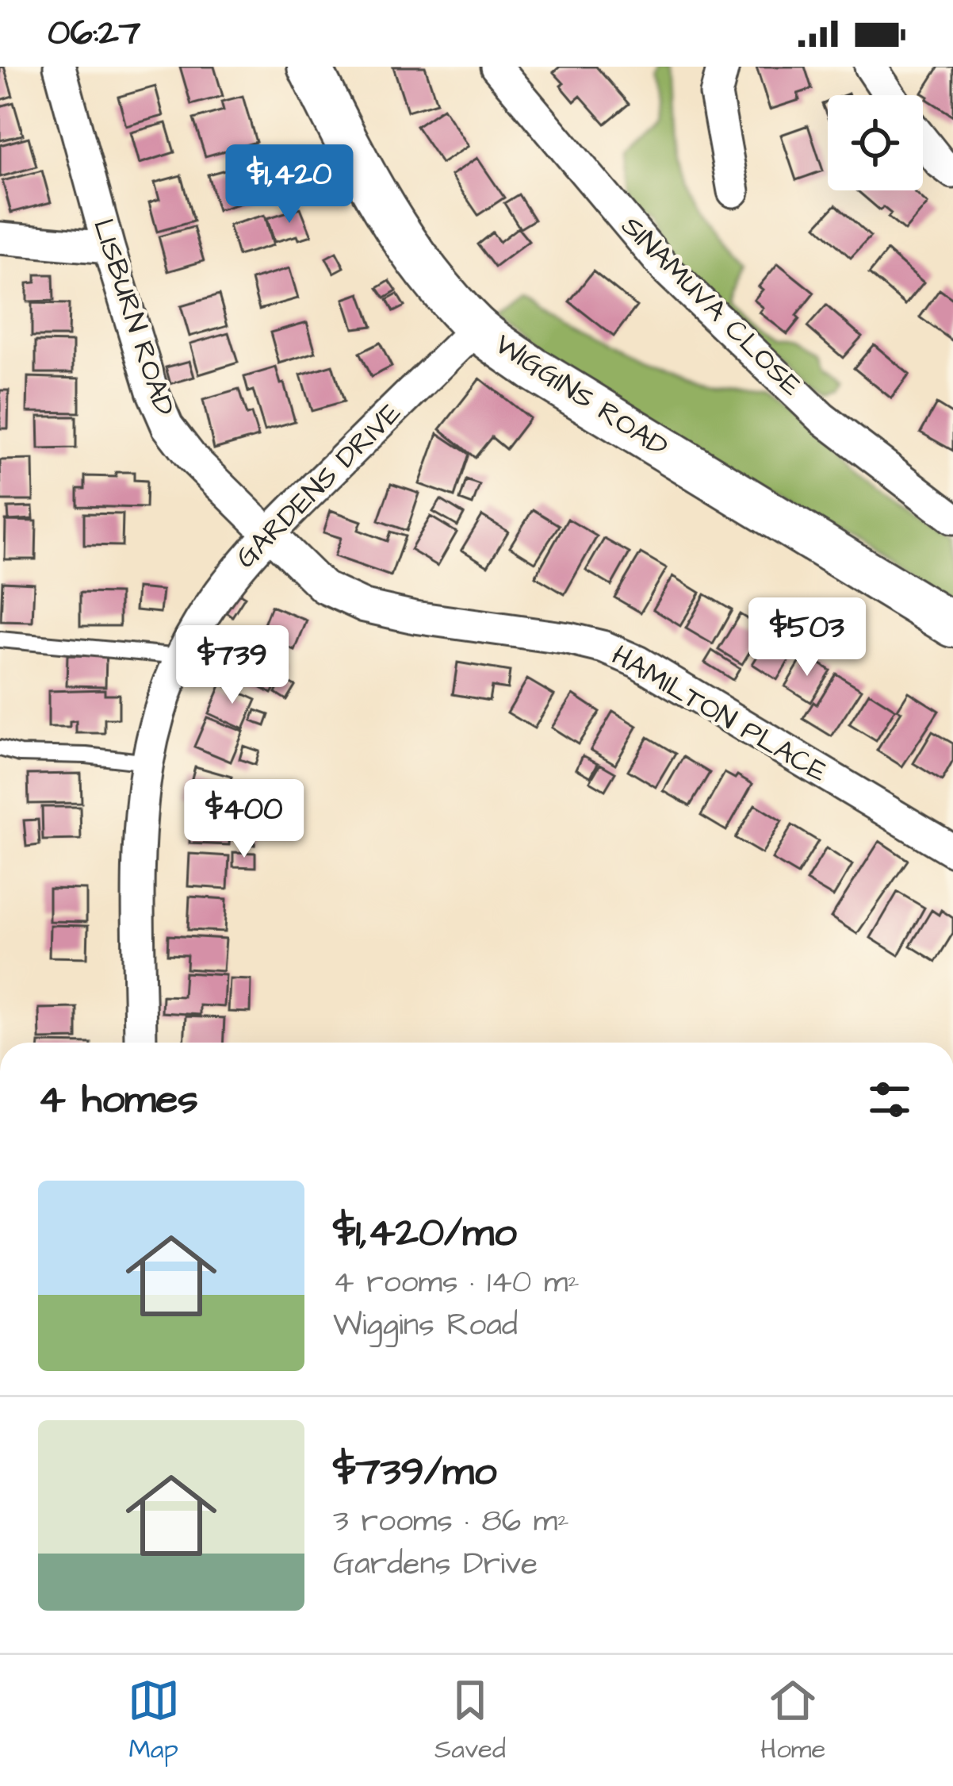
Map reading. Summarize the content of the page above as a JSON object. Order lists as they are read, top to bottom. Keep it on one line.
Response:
{"streets":{"street":["SINAMUVA CLOSE","LISBURN ROAD","WIGGINS ROAD","GARDENS DRIVE","HAMILTON PLACE"]},"crossings":[["LISBURN ROAD","GARDENS DRIVE"],["LISBURN ROAD","HAMILTON PLACE"],["WIGGINS ROAD","GARDENS DRIVE"],["GARDENS DRIVE","HAMILTON PLACE"]],"page":{"status":"06:27","price":["$1,420","$503","$739","$400"],"heading":"4 homes","list":[{"name":"$1,420/mo","note":"4 rooms · 140 m² · Wiggins Road"},{"name":"$739/mo","note":"3 rooms · 86 m² · Gardens Drive"}],"tabs":["Map","Saved","Home"]}}
